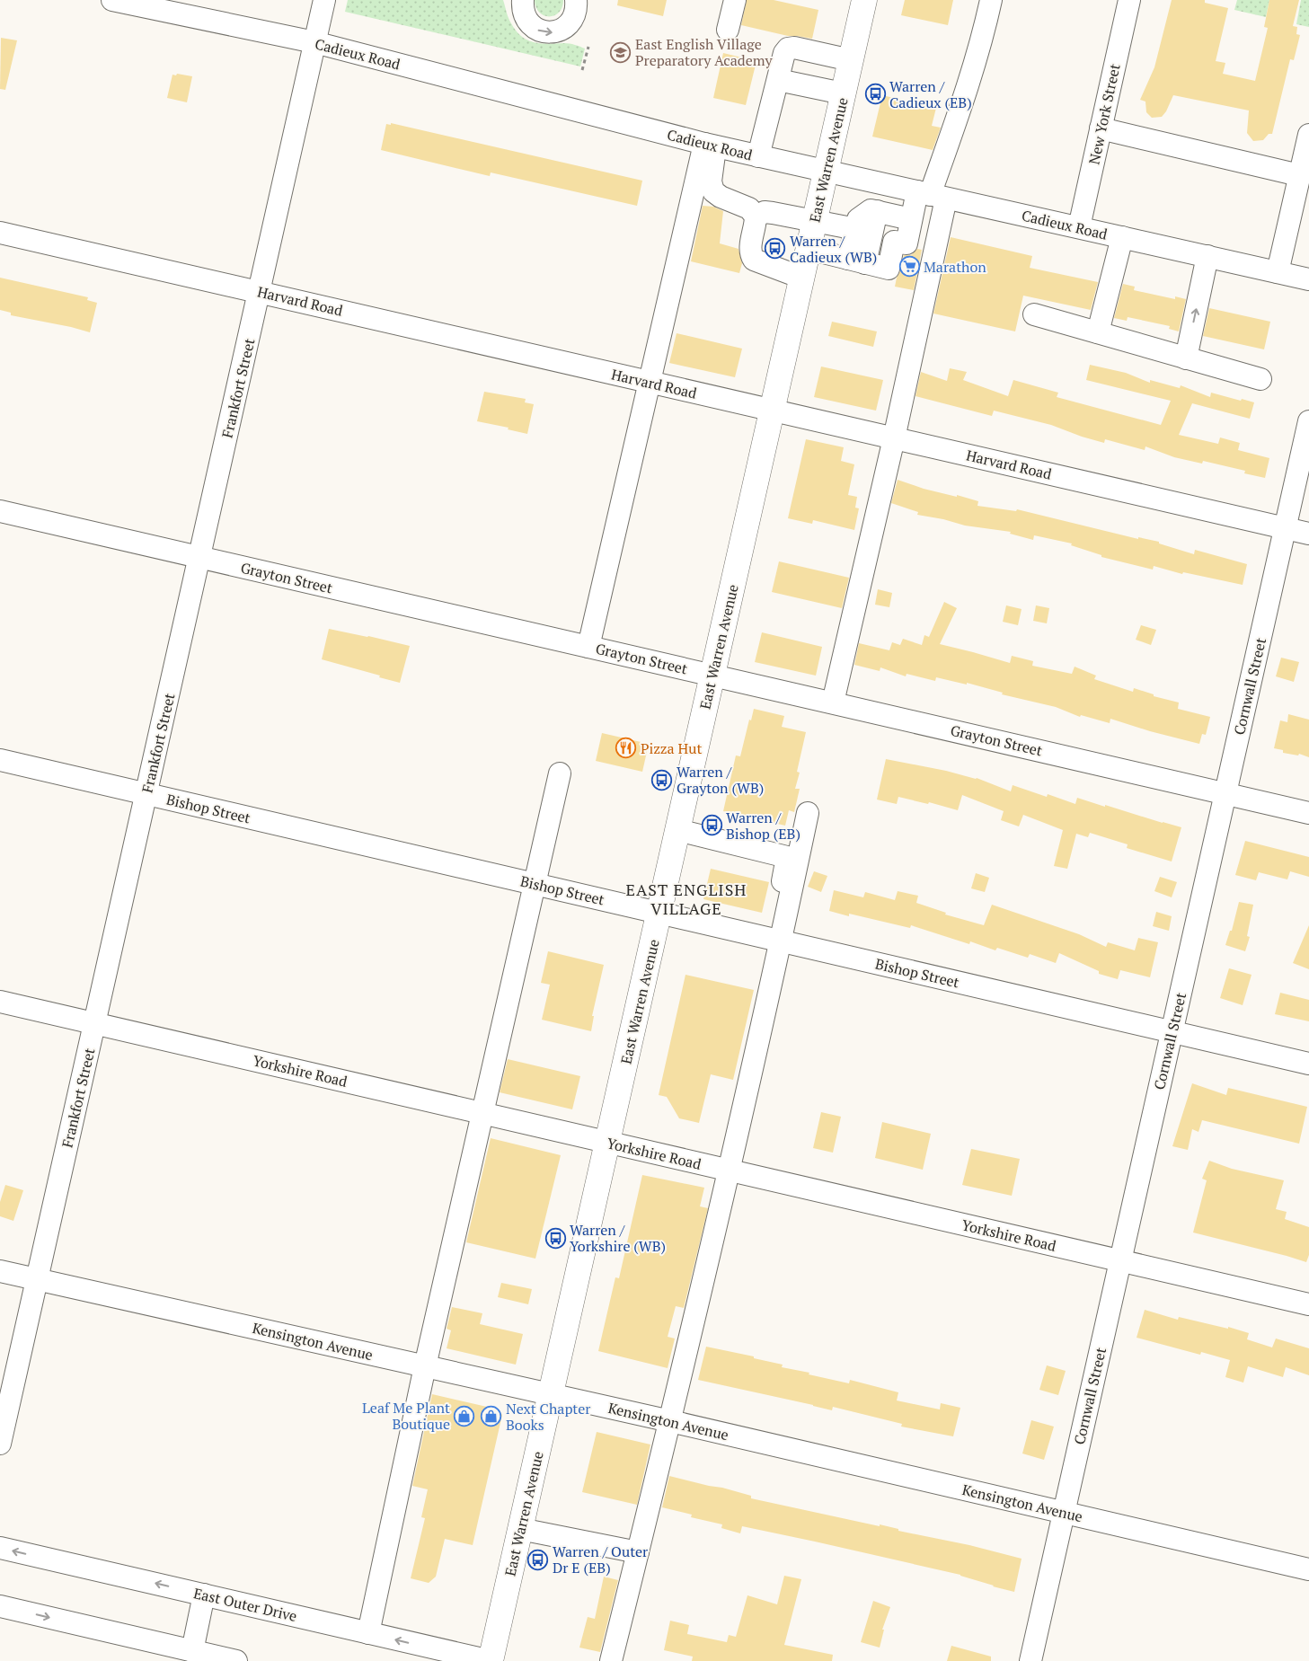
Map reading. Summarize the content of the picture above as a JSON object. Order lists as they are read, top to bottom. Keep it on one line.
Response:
{"streets":{"main road":["East Warren Avenue"],"street":["Cadieux Road","New York Street","Harvard Road","Frankfort Street","Grayton Street","Cornwall Street","Bishop Street","Yorkshire Road","Kensington Avenue","East Outer Drive"]},"crossings":[["Cadieux Road","New York Street"],["Cadieux Road","East Warren Avenue"],["Cadieux Road","Frankfort Street"],["East Warren Avenue","Harvard Road"],["East Warren Avenue","Grayton Street"],["East Warren Avenue","Bishop Street"],["East Warren Avenue","Yorkshire Road"],["East Warren Avenue","Kensington Avenue"],["East Warren Avenue","East Outer Drive"],["Harvard Road","Frankfort Street"],["Harvard Road","Cornwall Street"],["Frankfort Street","Grayton Street"],["Frankfort Street","Bishop Street"],["Frankfort Street","Yorkshire Road"],["Frankfort Street","Kensington Avenue"],["Grayton Street","Cornwall Street"],["Cornwall Street","Bishop Street"],["Cornwall Street","Yorkshire Road"],["Cornwall Street","Kensington Avenue"]],"districts":["EAST ENGLISH VILLAGE"],"places":{"school or university":["East English Village Preparatory Academy"],"bus stop":["Warren / Cadieux (EB)","Warren / Cadieux (WB)","Warren / Grayton (WB)","Warren / Bishop (EB)","Warren / Yorkshire (WB)","Warren / Outer Dr E (EB)"],"supermarket":["Marathon"],"restaurant":["Pizza Hut"],"shop":["Leaf Me Plant Boutique","Next Chapter Books"]}}
